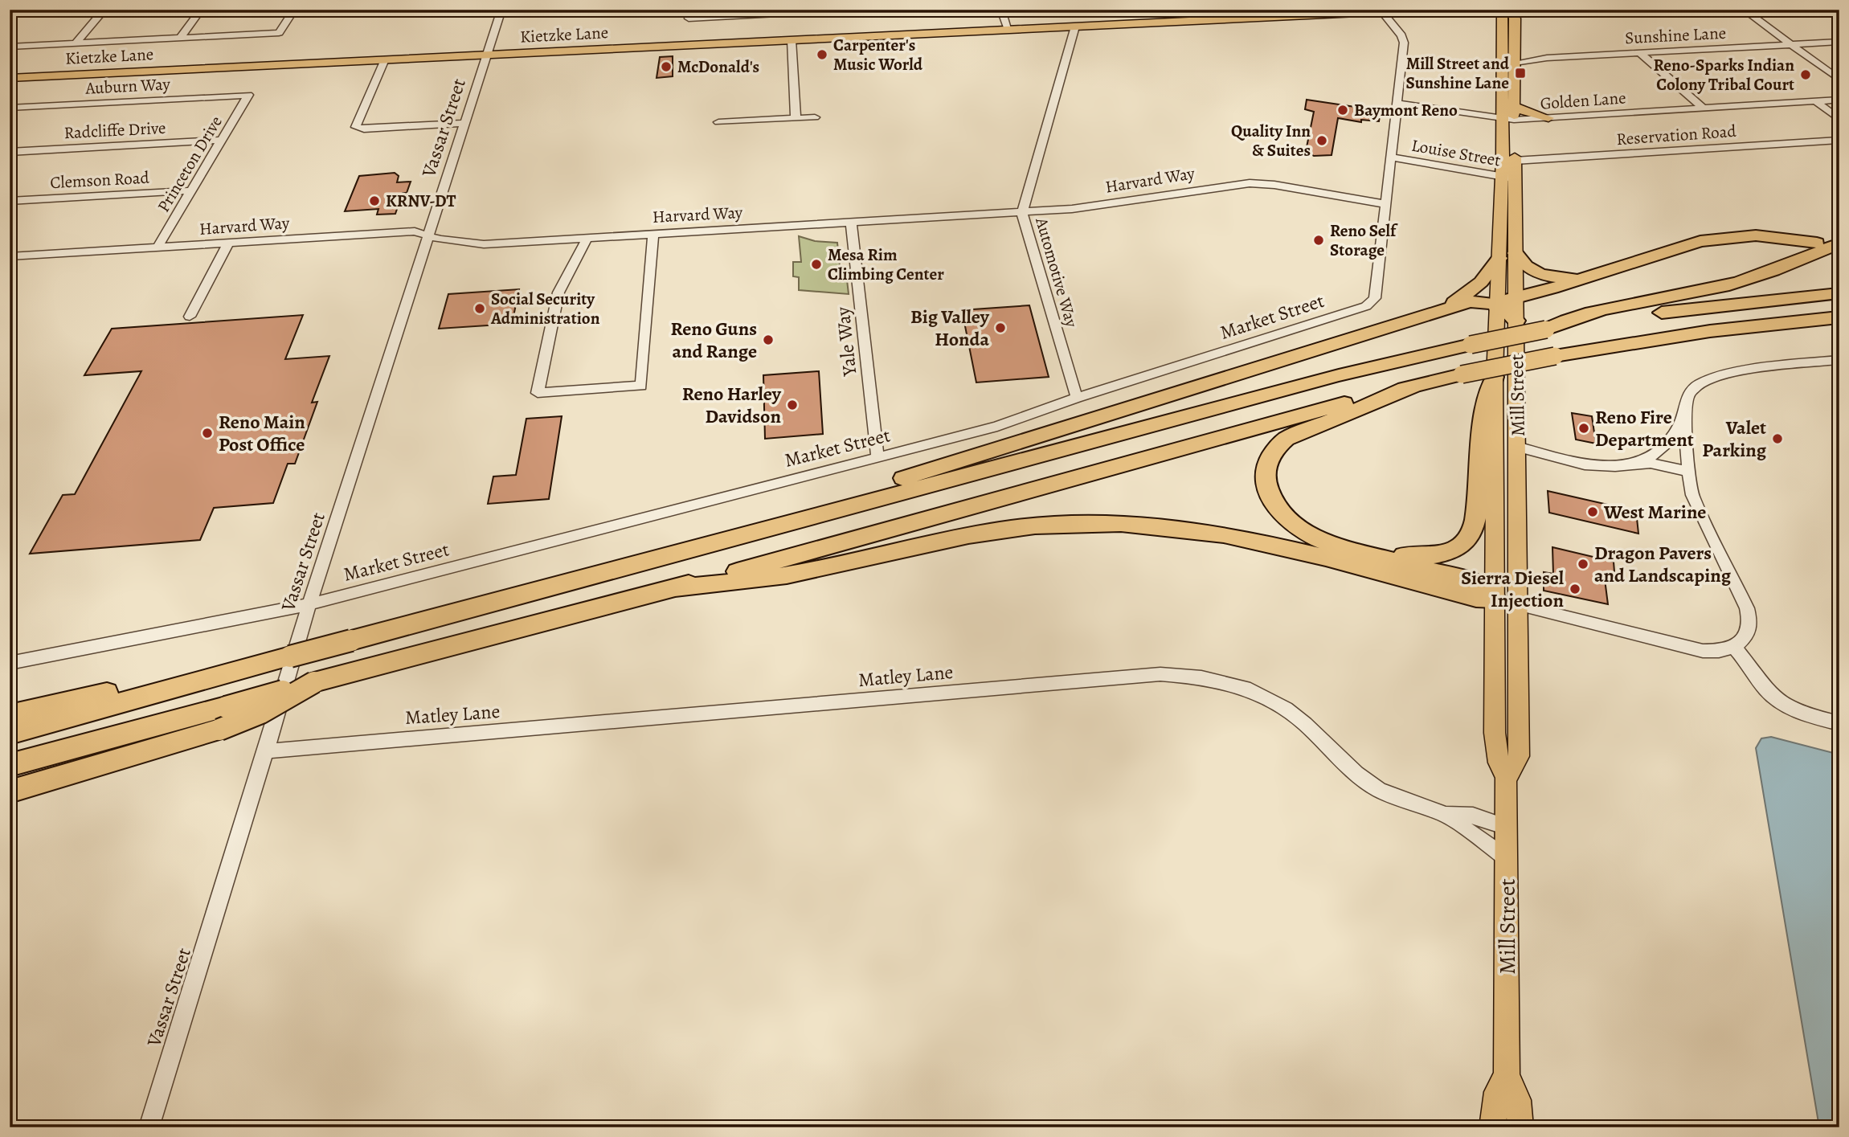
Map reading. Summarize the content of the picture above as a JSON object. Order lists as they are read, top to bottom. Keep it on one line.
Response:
{"streets":{"main road":["Kietzke Lane","Mill Street"],"street":["Sunshine Lane","Auburn Way","Golden Lane","Vassar Street","Radcliffe Drive","Reservation Road","Louise Street","Princeton Drive","Clemson Road","Harvard Way","Automotive Way","Market Street","Yale Way","Matley Lane"]},"crossings":[["Kietzke Lane","Vassar Street"],["Kietzke Lane","Automotive Way"],["Kietzke Lane","Market Street"],["Sunshine Lane","Mill Street"],["Auburn Way","Princeton Drive"],["Golden Lane","Market Street"],["Golden Lane","Mill Street"],["Vassar Street","Harvard Way"],["Vassar Street","Market Street"],["Vassar Street","Matley Lane"],["Radcliffe Drive","Princeton Drive"],["Reservation Road","Mill Street"],["Louise Street","Market Street"],["Louise Street","Mill Street"],["Princeton Drive","Clemson Road"],["Princeton Drive","Harvard Way"],["Harvard Way","Automotive Way"],["Harvard Way","Market Street"],["Harvard Way","Yale Way"],["Automotive Way","Market Street"],["Market Street","Yale Way"],["Mill Street","Matley Lane"]],"places":{"other":["Carpenter's Music World","McDonald's","Reno-Sparks Indian Colony Tribal Court","Baymont Reno","Quality Inn & Suites","KRNV-DT","Reno Self Storage","Mesa Rim Climbing Center","Social Security Administration","Big Valley Honda","Reno Guns and Range","Reno Harley Davidson","Reno Fire Department","Reno Main Post Office","Valet Parking","West Marine","Dragon Pavers and Landscaping","Sierra Diesel Injection"],"transit":["Mill Street and Sunshine Lane"]}}
